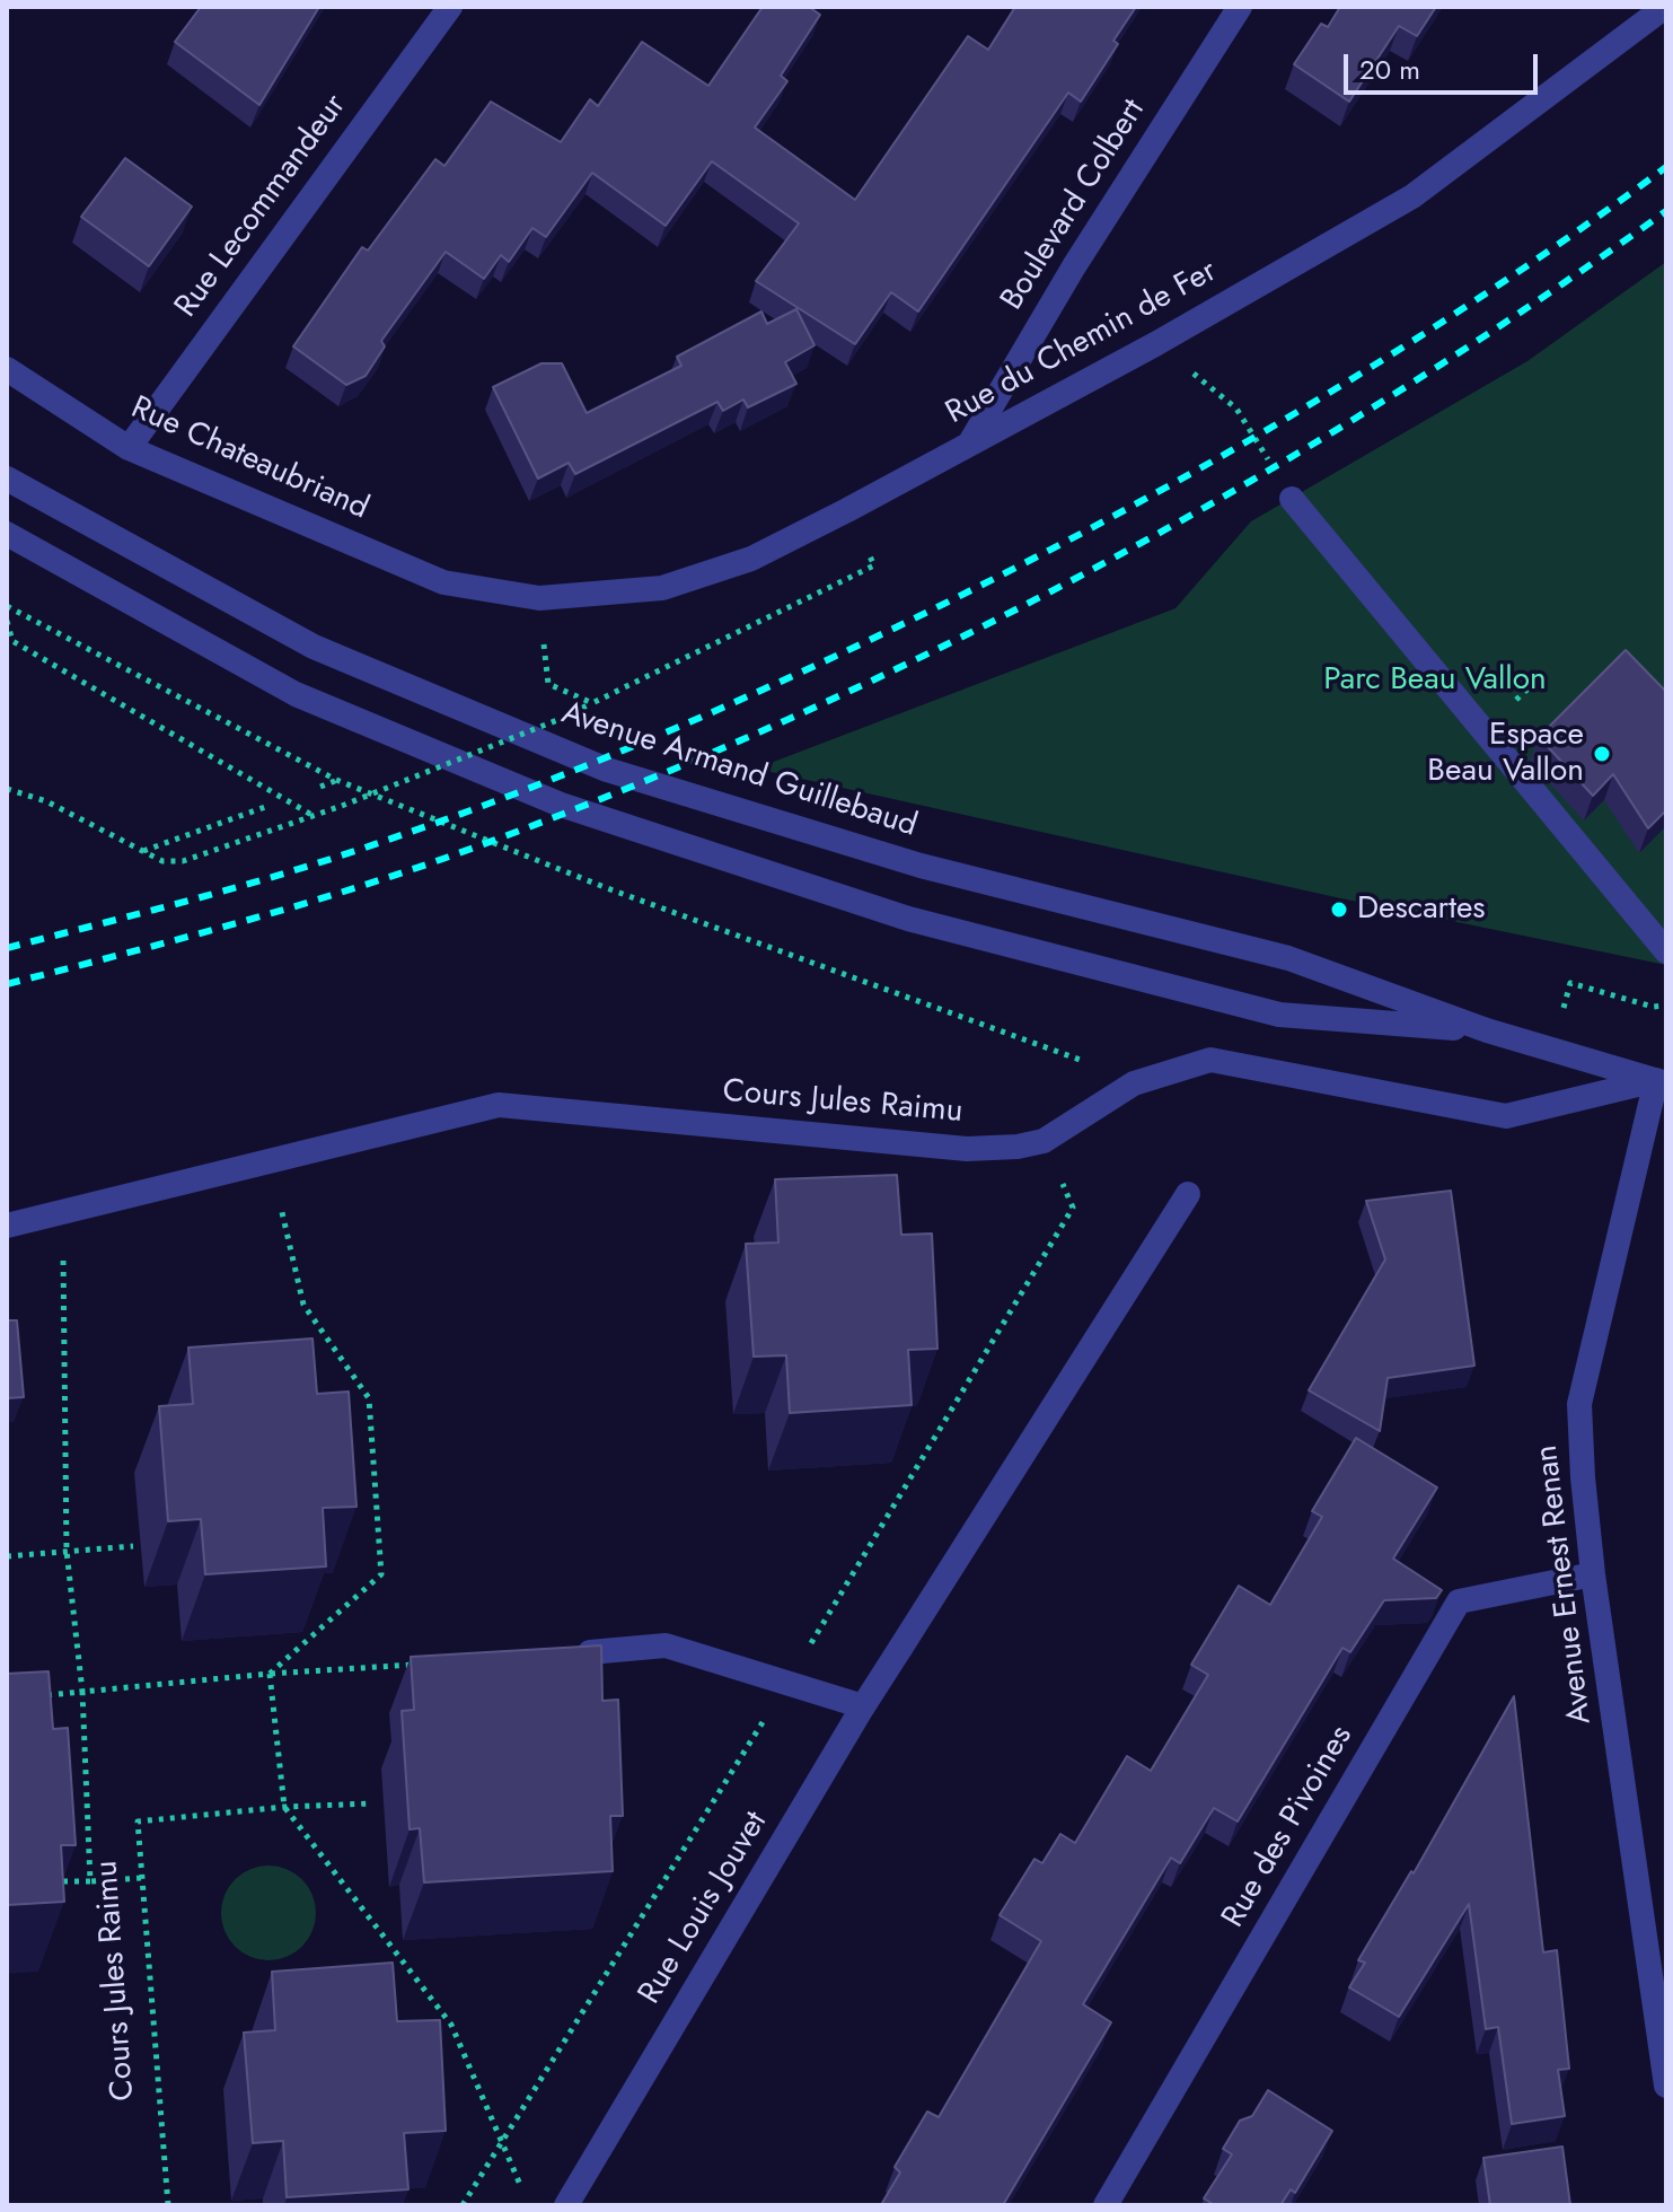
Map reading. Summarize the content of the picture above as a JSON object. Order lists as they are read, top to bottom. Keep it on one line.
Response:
{"streets":{"street":["Boulevard Colbert","Rue Lecommandeur","Rue du Chemin de Fer","Rue Chateaubriand","Avenue Armand Guillebaud","Cours Jules Raimu","Avenue Ernest Renan","Rue des Pivoines","Rue Louis Jouvet"]},"crossings":[["Boulevard Colbert","Rue du Chemin de Fer"],["Rue Lecommandeur","Rue Chateaubriand"],["Rue du Chemin de Fer","Rue Chateaubriand"],["Avenue Armand Guillebaud","Cours Jules Raimu"],["Avenue Armand Guillebaud","Avenue Ernest Renan"],["Cours Jules Raimu","Avenue Ernest Renan"],["Avenue Ernest Renan","Rue des Pivoines"]],"parks":["Parc Beau Vallon"],"places":["Espace Beau Vallon","Descartes"],"scale_bar":"20 m"}
